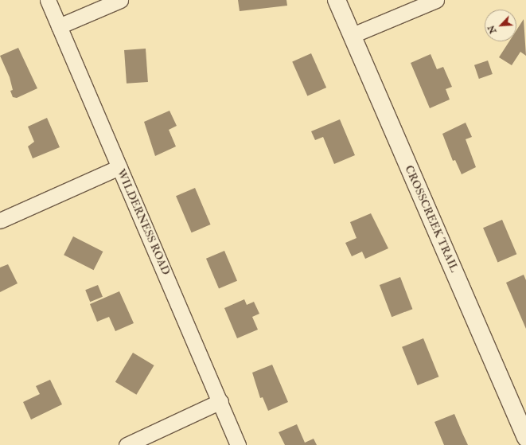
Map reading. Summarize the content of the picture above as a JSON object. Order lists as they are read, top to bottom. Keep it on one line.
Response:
{"streets":{"street":["CROSSCREEK TRAIL","WILDERNESS ROAD"]},"north":"bottom left"}
